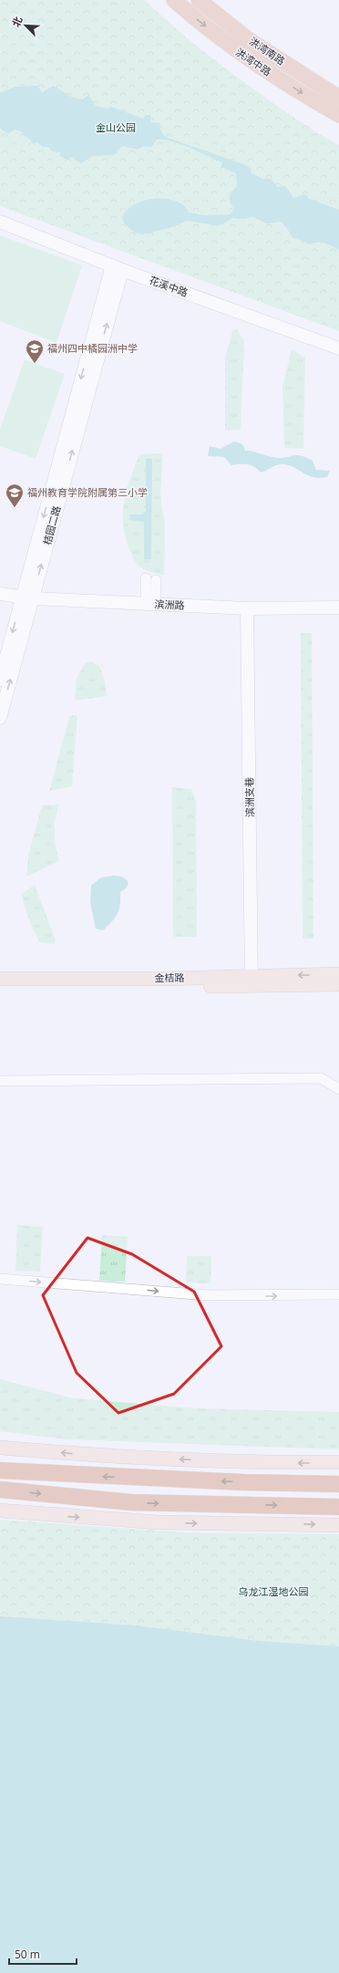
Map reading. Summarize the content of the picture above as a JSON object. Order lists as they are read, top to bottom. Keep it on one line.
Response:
{"streets":{"main road":["洪湾南路","洪湾中路","金桔路"],"street":["花溪中路","桔园二路","滨洲路","滨洲支巷"]},"crossings":[["花溪中路","桔园二路"],["桔园二路","滨洲路"],["滨洲路","滨洲支巷"],["滨洲支巷","金桔路"]],"one_way":["洪湾中路"],"parks":["金山公园","乌龙江湿地公园"],"places":{"school or university":["福州四中橘园洲中学","福州教育学院附属第三小学"]},"scale_bar":"50 m","north":"top left"}
